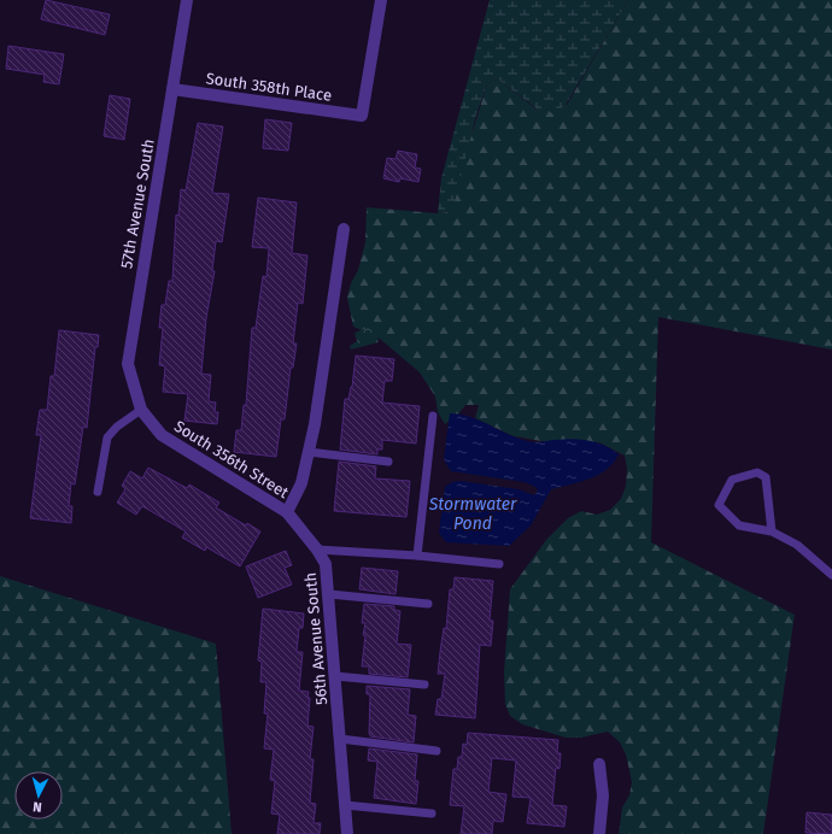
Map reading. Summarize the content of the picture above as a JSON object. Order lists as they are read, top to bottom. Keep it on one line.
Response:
{"streets":{"street":["South 358th Place","57th Avenue South","South 356th Street","56th Avenue South"]},"crossings":[["South 358th Place","57th Avenue South"],["57th Avenue South","South 356th Street"],["South 356th Street","56th Avenue South"]],"water":["Stormwater Pond"],"north":"bottom"}
